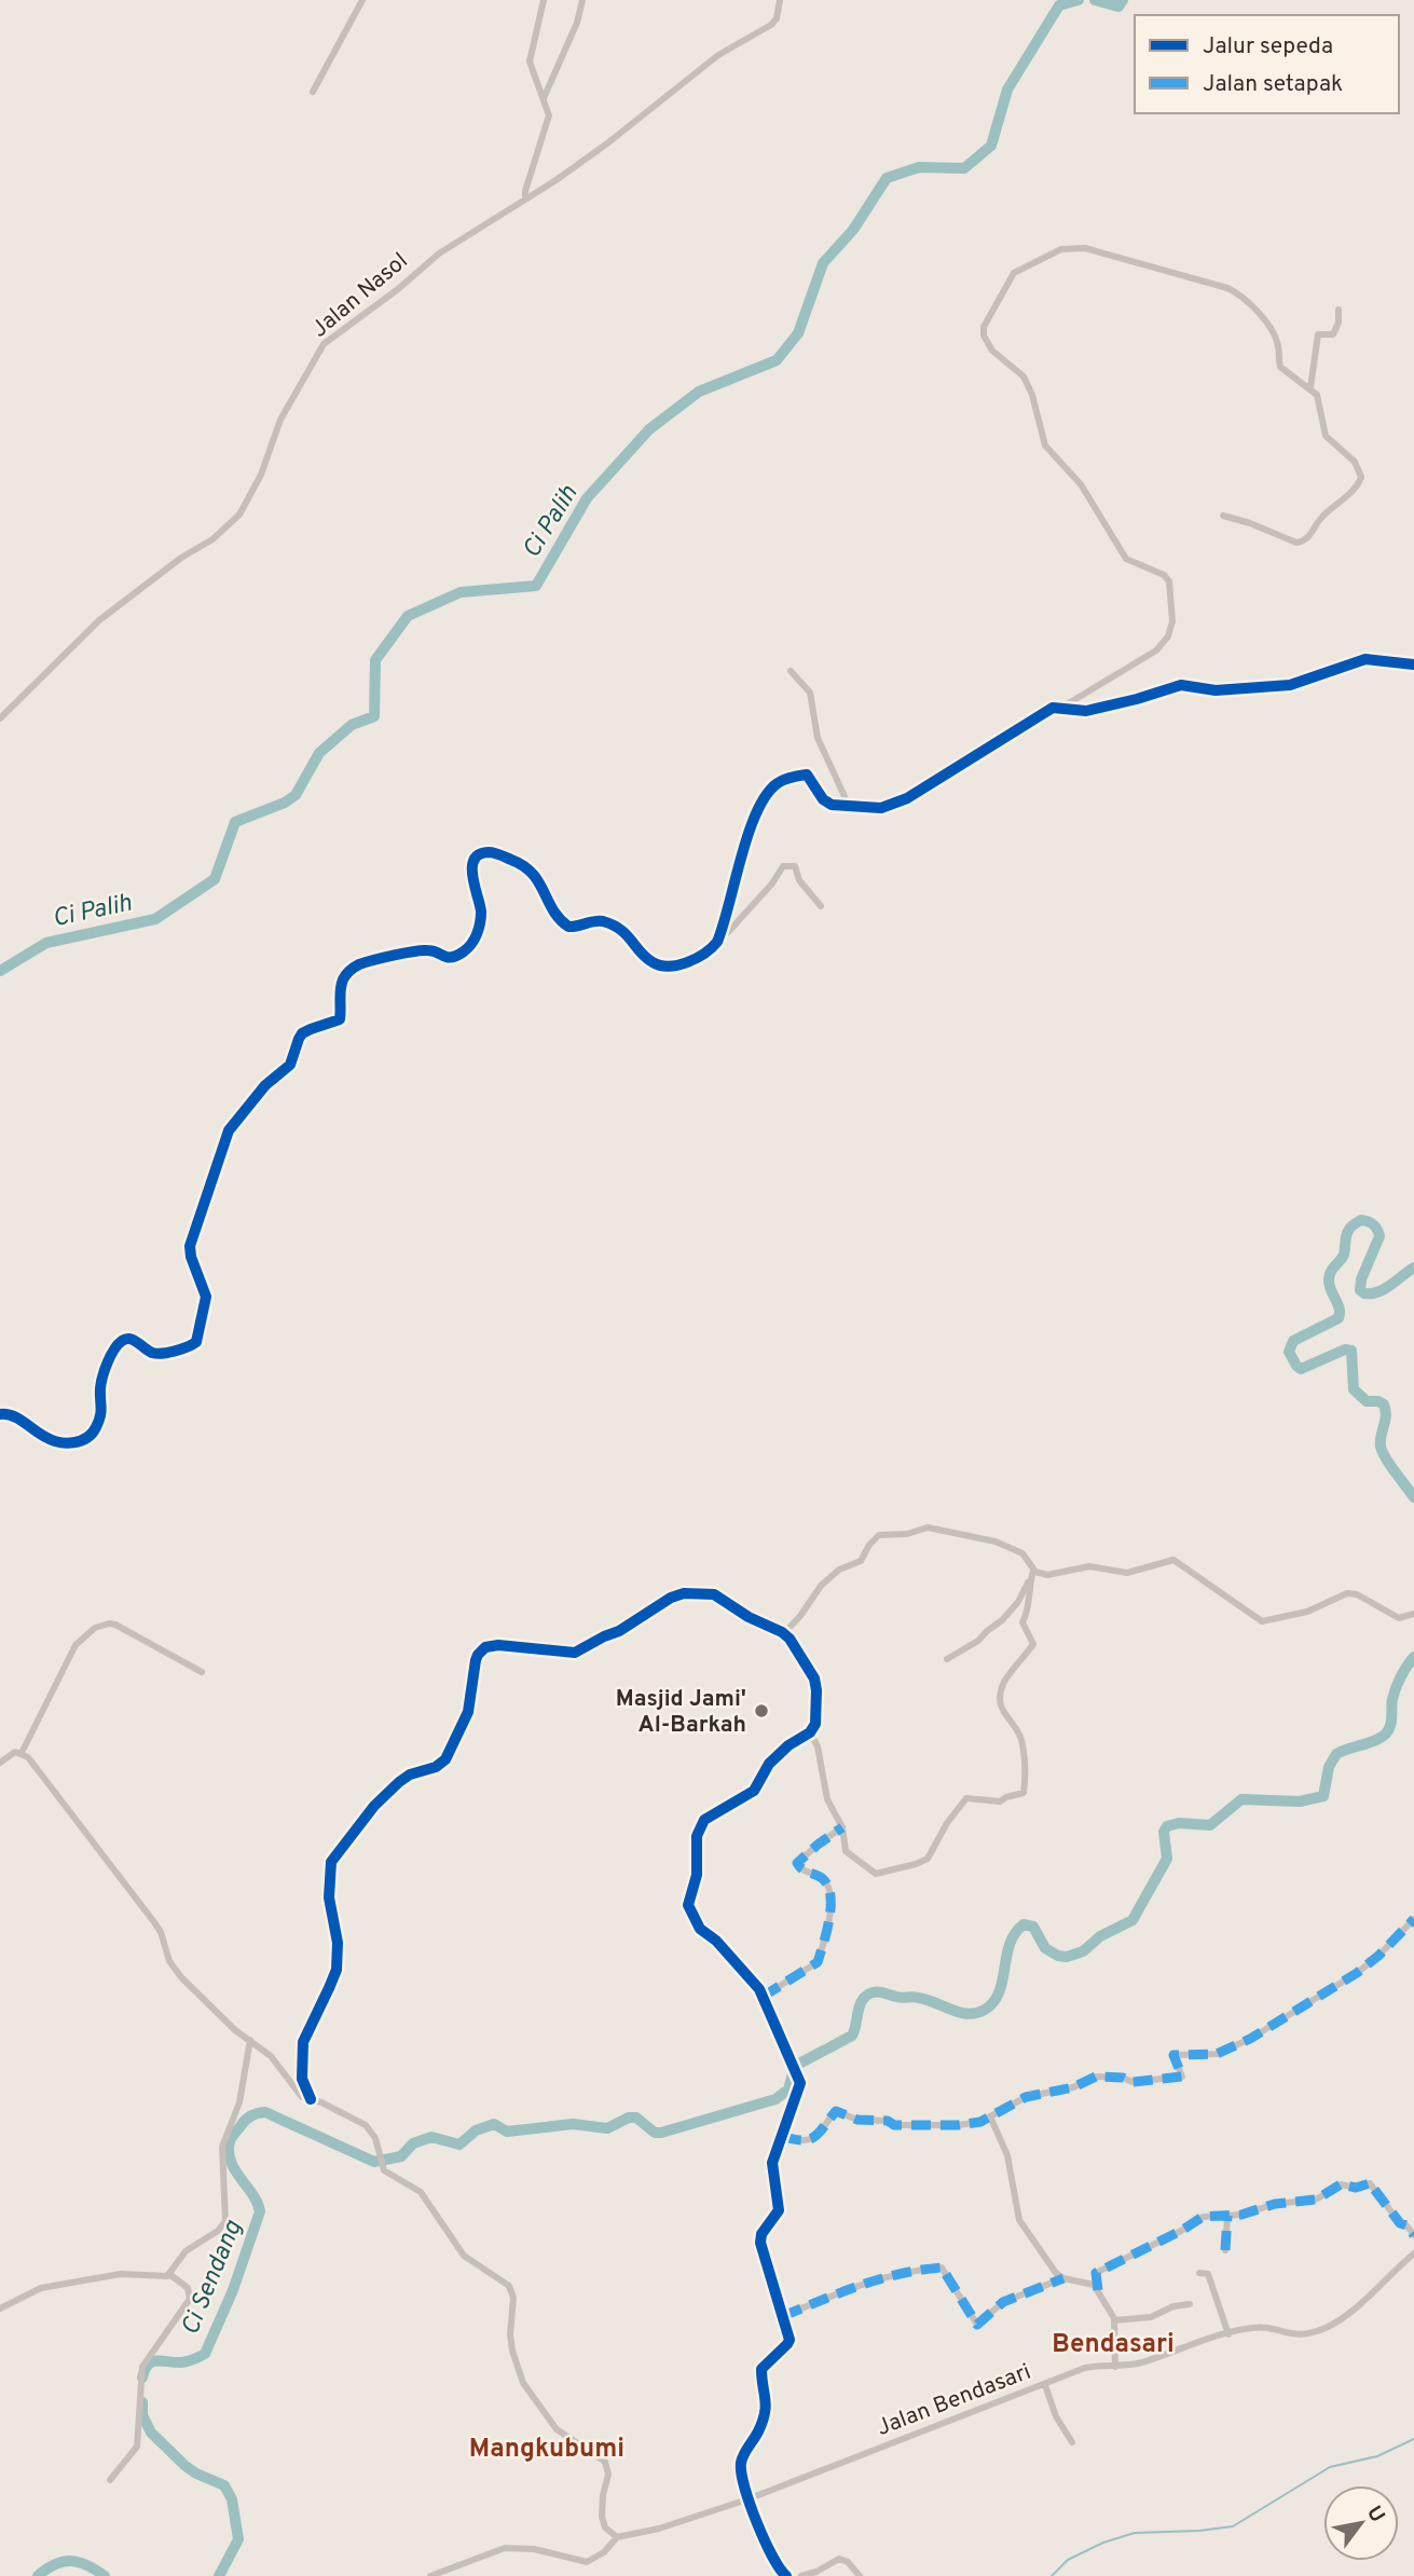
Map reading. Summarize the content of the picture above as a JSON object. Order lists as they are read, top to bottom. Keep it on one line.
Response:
{"streets":{"street":["Jalan Nasol","Jalan Bendasari"]},"districts":["Bendasari","Mangkubumi"],"water":["Ci Palih","Ci Sendang"],"places":["Masjid Jami' Al-Barkah"],"legend":["Jalur sepeda","Jalan setapak"],"north":"top right"}
